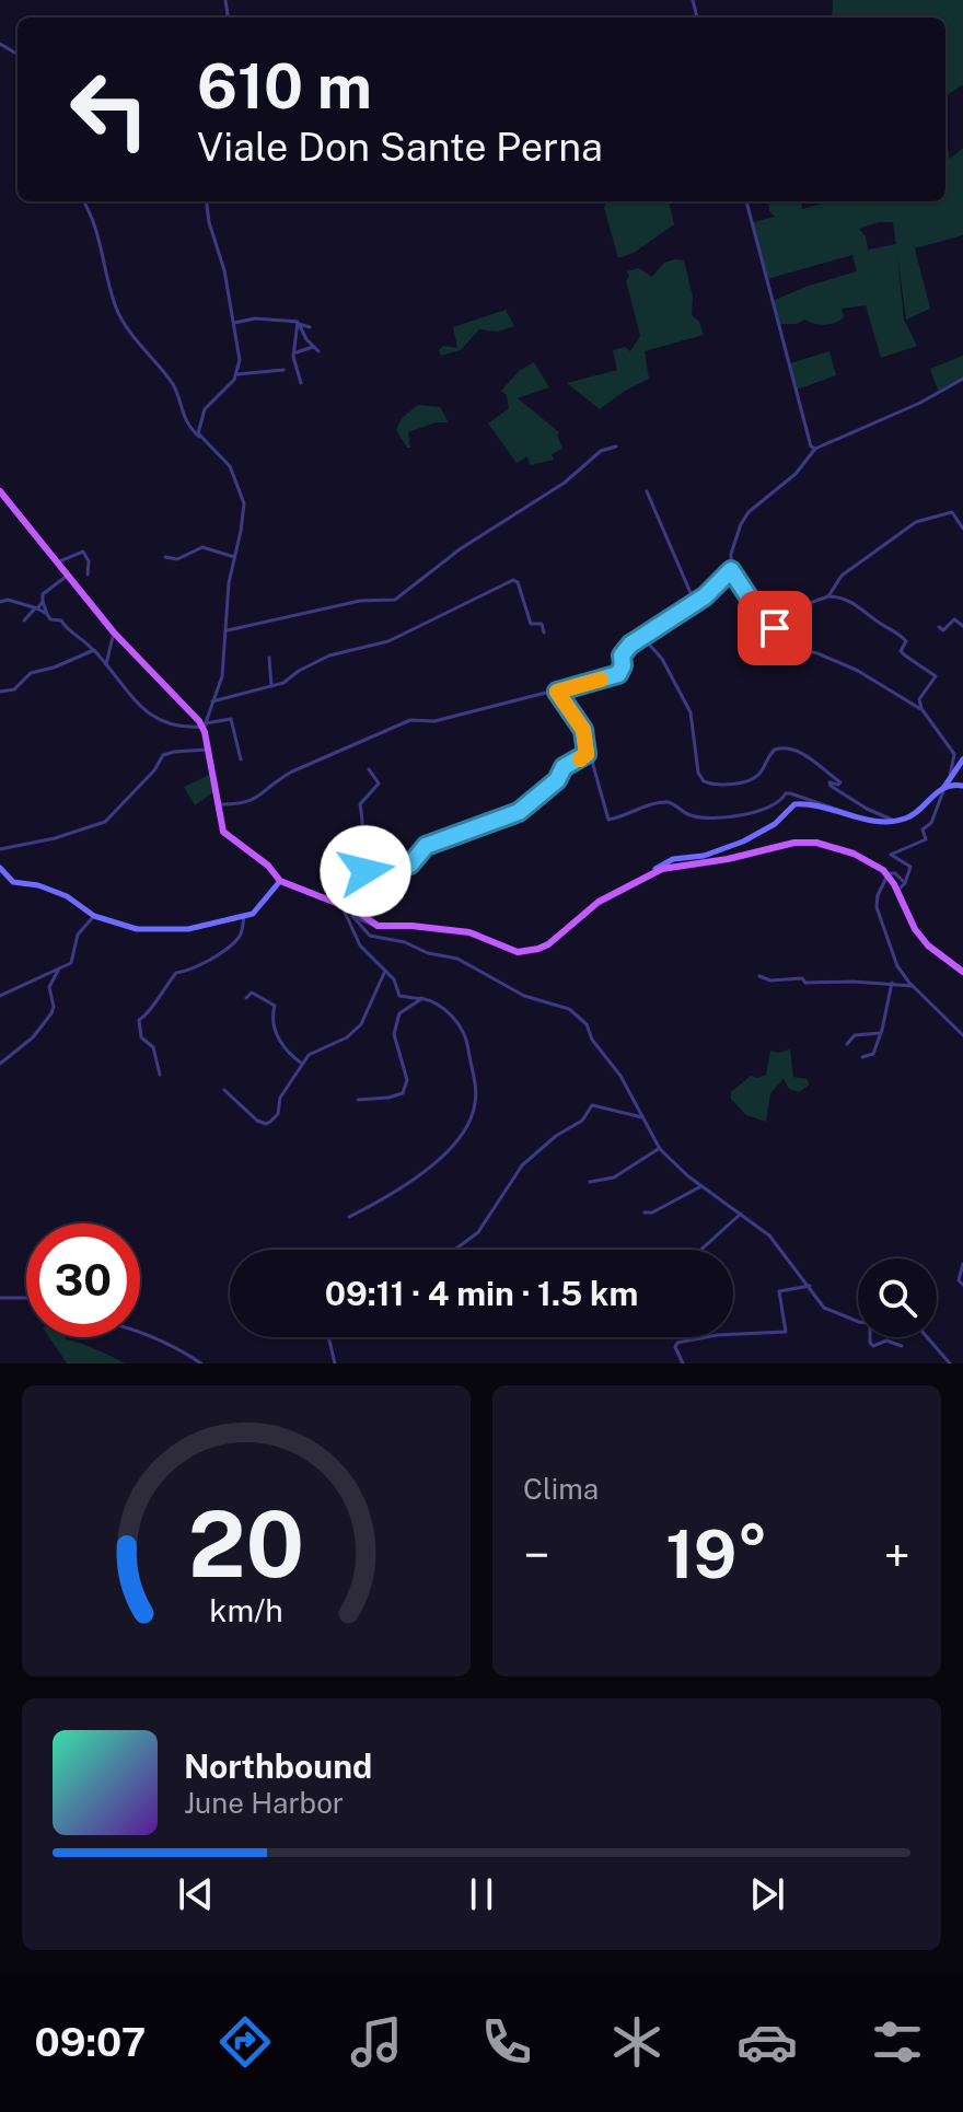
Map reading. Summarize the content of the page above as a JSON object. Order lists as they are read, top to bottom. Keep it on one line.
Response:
{"page":{"turn":["610 m","Viale Don Sante Perna"],"limit":"30","trip":"09:11 · 4 min · 1.5 km","tile":"Clima","heat":["−","19°","+"],"song":["Northbound","June Harbor"],"tabs":"09:07","gauge":["20","km/h"]}}
